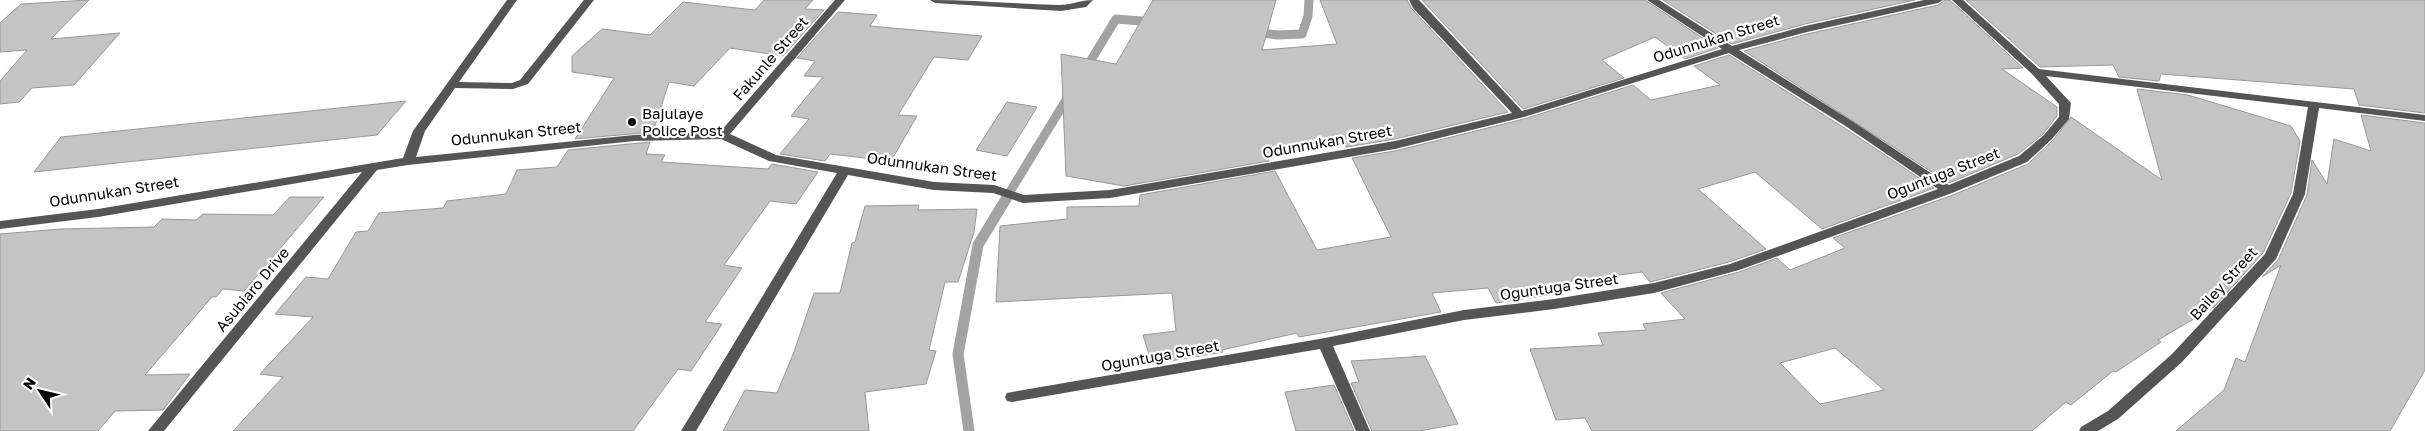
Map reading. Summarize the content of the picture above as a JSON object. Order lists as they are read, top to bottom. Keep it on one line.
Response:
{"streets":{"street":["Odunnukan Street","Fakunle Street","Oguntuga Street","Bailey Street","Asubiaro Drive"]},"crossings":[["Odunnukan Street","Fakunle Street"],["Odunnukan Street","Asubiaro Drive"]],"places":["Bajulaye Police Post"],"north":"top left"}
